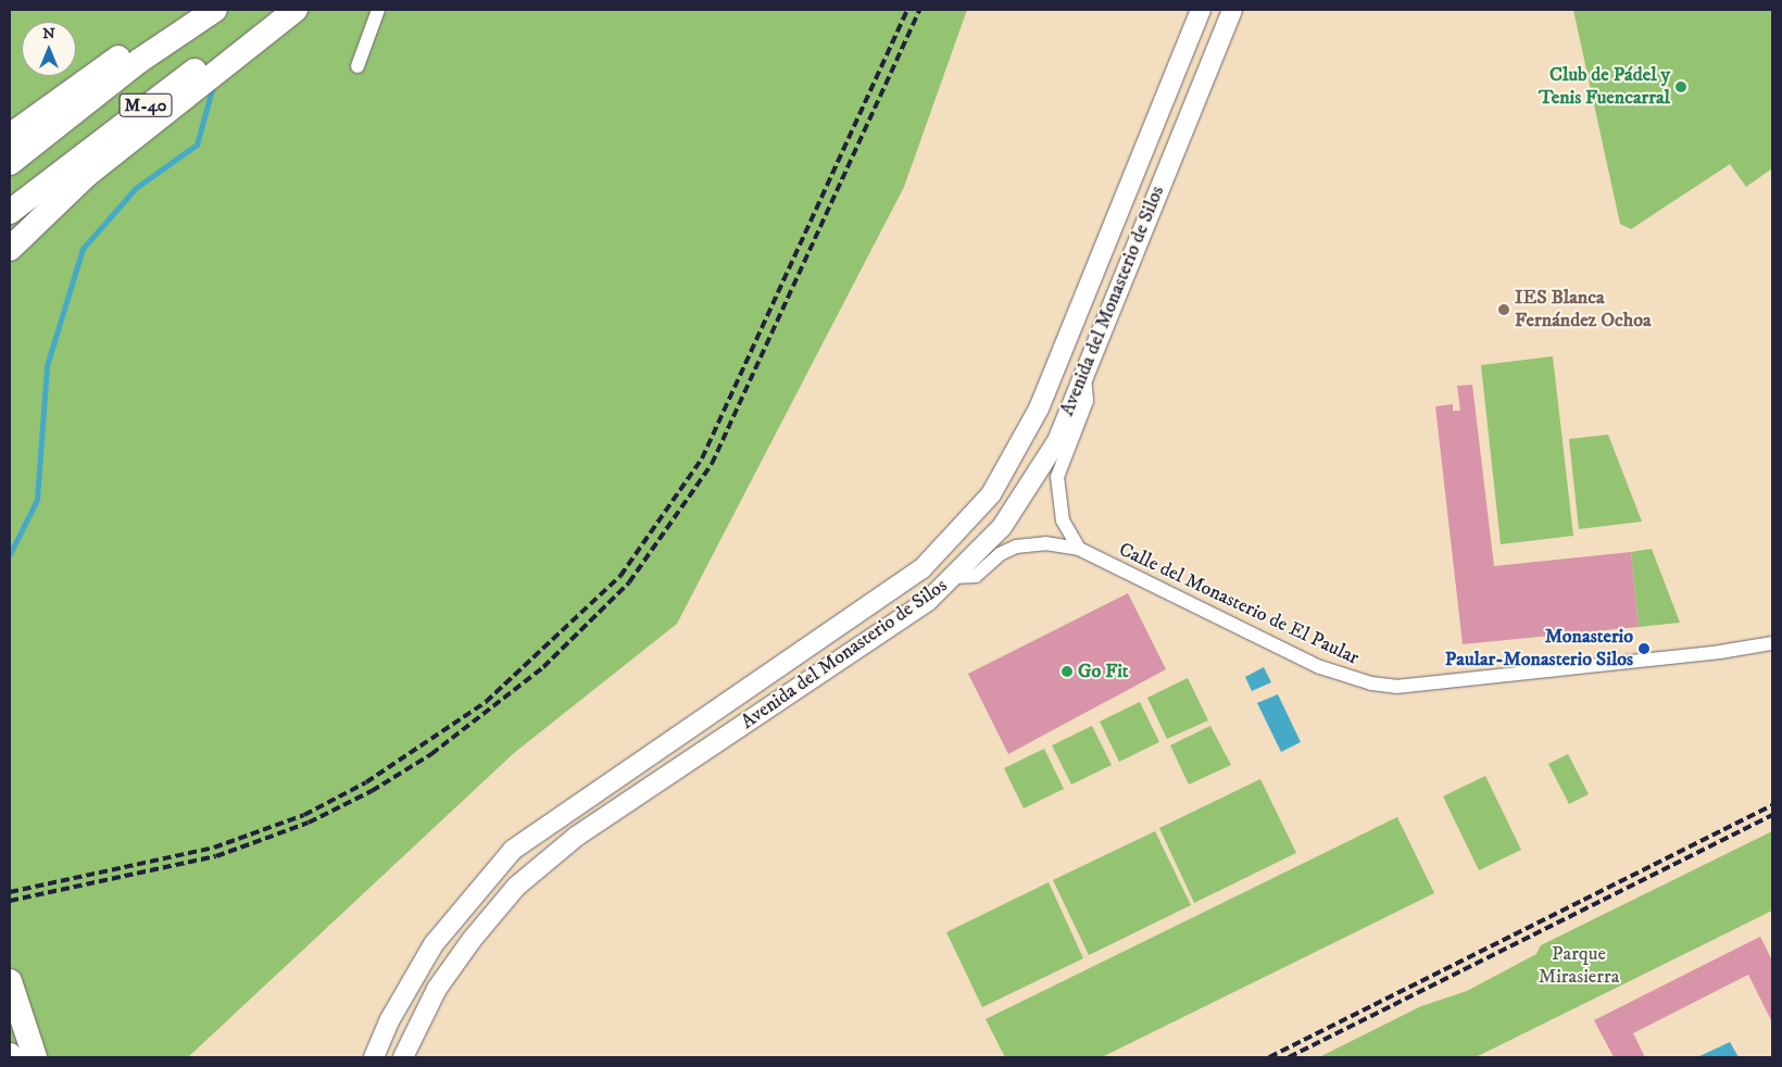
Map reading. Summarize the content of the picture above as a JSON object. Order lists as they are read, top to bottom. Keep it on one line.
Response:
{"streets":{"highway":["M-40"],"street":["Avenida del Monasterio de Silos","Calle del Monasterio de El Paular"]},"crossings":[["Avenida del Monasterio de Silos","Calle del Monasterio de El Paular"]],"parks":["Parque Mirasierra"],"places":["Club de Pádel y Tenis Fuencarral","IES Blanca Fernández Ochoa","Monasterio Paular-Monasterio Silos","Go Fit"],"north":"top"}
